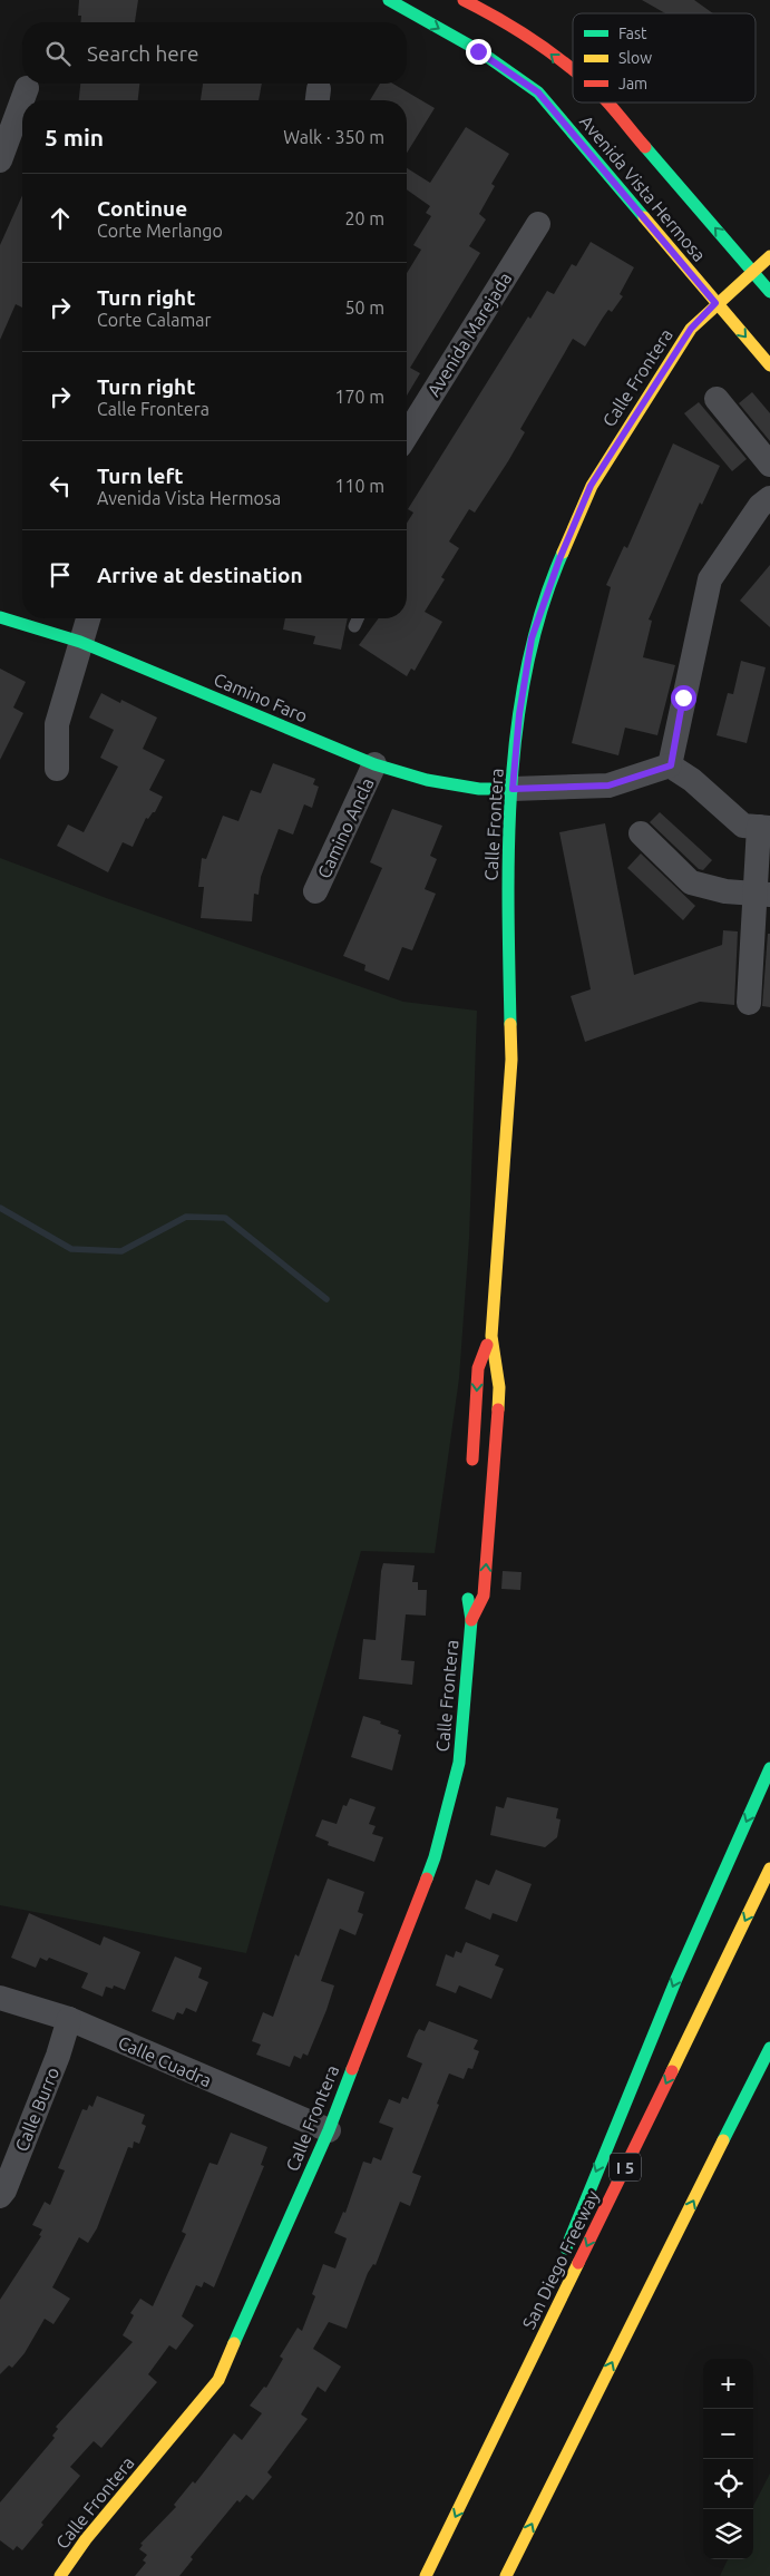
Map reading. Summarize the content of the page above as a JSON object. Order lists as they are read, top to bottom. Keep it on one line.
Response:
{"streets":{"main road":["Avenida Vista Hermosa","Calle Frontera","Camino Faro","I 5","San Diego Freeway"],"street":["Avenida Marejada","Camino Ancla","Calle Cuadra","Calle Burro"]},"crossings":[["Avenida Vista Hermosa","Calle Frontera"],["Calle Frontera","Camino Faro"],["Calle Frontera","Calle Cuadra"],["Camino Faro","Camino Ancla"],["Calle Cuadra","Calle Burro"]],"legend":["Fast","Slow","Jam"],"page":{"search":"Search here","heading":["5 min","Walk · 350 m"],"list":[["Continue","Corte Merlango","20 m"],["Turn right","Corte Calamar","50 m"],["Turn right","Calle Frontera","170 m"],["Turn left","Avenida Vista Hermosa","110 m"],"Arrive at destination"],"map_buttons":["+","−"]}}
